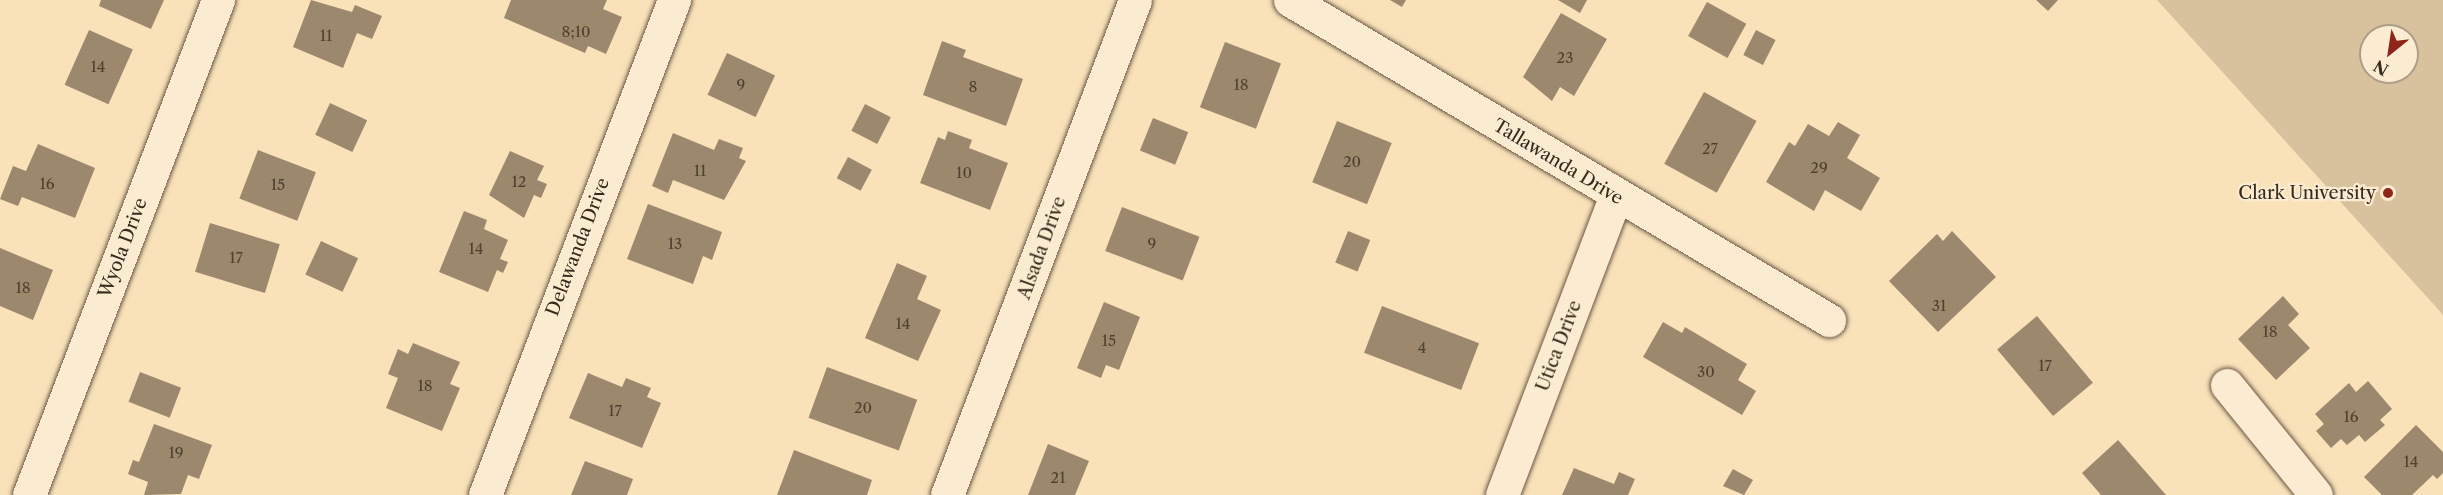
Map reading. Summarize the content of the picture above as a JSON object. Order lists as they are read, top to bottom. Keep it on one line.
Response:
{"streets":{"street":["Tallawanda Drive","Delawanda Drive","Wyola Drive","Alsada Drive","Utica Drive"]},"crossings":[["Tallawanda Drive","Utica Drive"]],"places":["Clark University"],"house_numbers":["8;10","11","23","14","9","18","8","27","20","29","11","10","12","16","15","13","9","14","17","18","31","14","18","15","4","17","30","18","20","17","16","19","14","21"],"north":"bottom left"}
